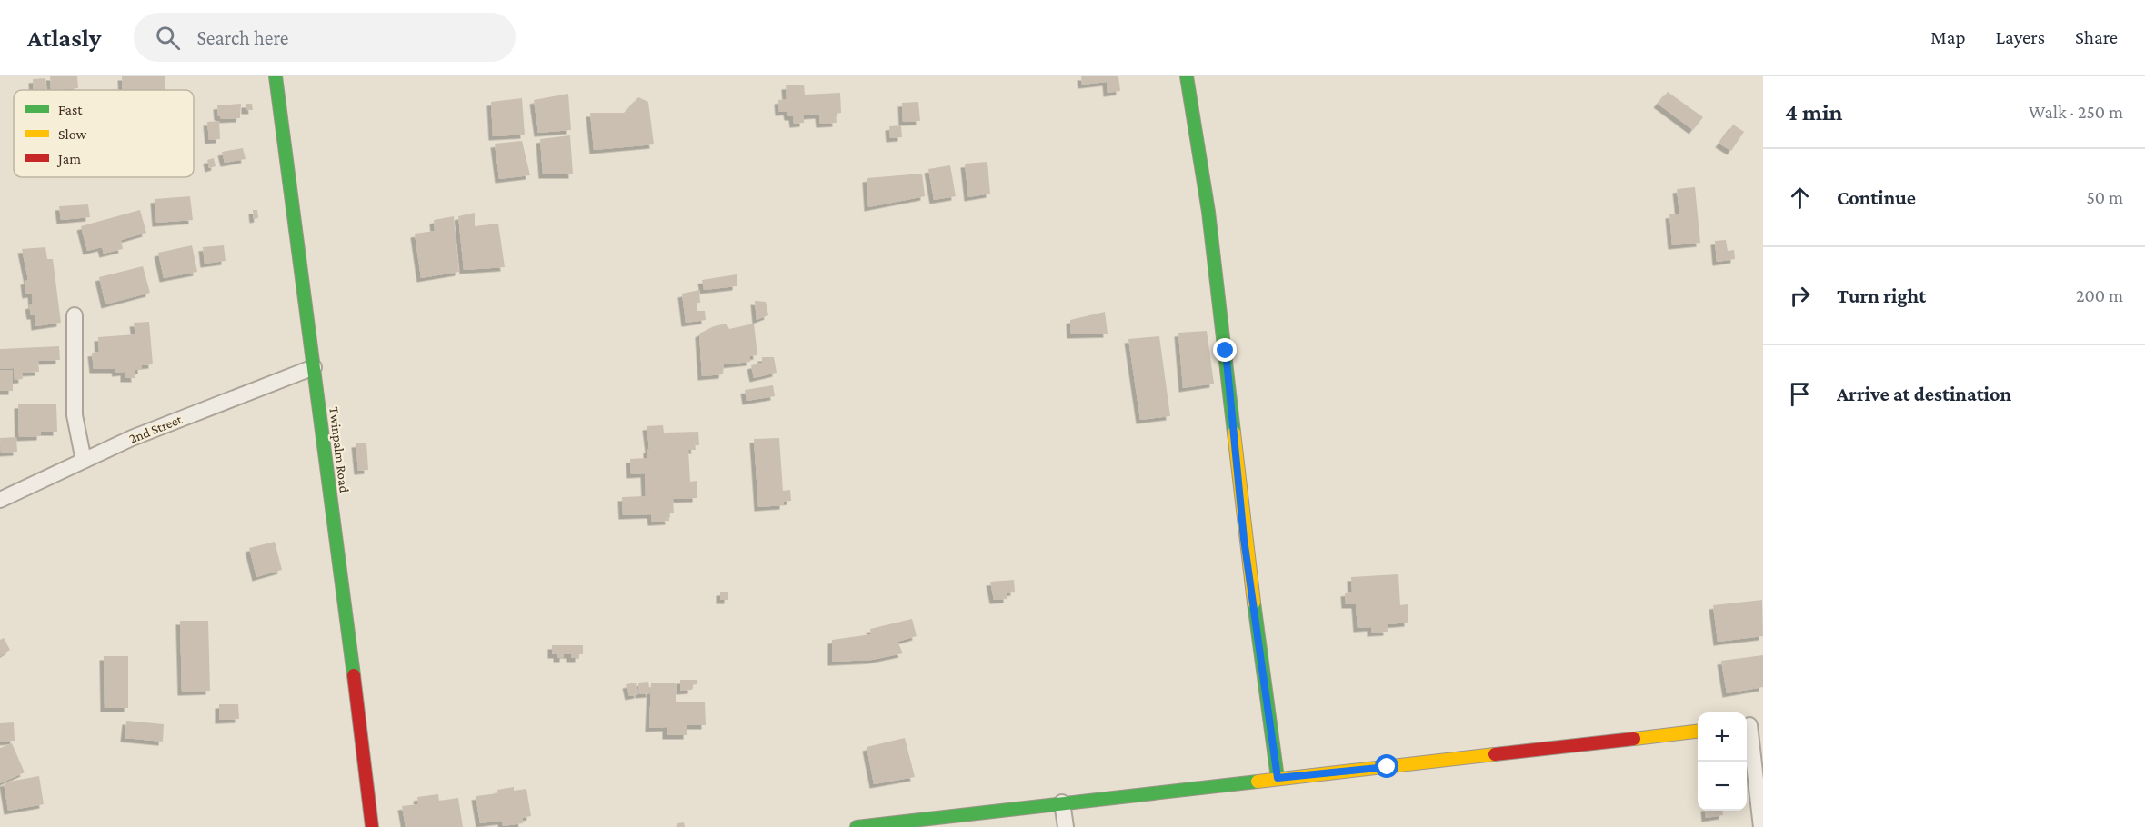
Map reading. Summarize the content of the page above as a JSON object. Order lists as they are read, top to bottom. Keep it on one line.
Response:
{"streets":{"street":["2nd Street","Twinpalm Road"]},"crossings":[["2nd Street","Twinpalm Road"]],"legend":["Fast","Slow","Jam"],"page":{"header":"Atlasly","search":"Search here","nav":["Map","Layers","Share"],"heading":["4 min","Walk · 250 m"],"list":[["Continue","50 m"],["Turn right","200 m"],"Arrive at destination"],"map_buttons":["+","−"]}}
